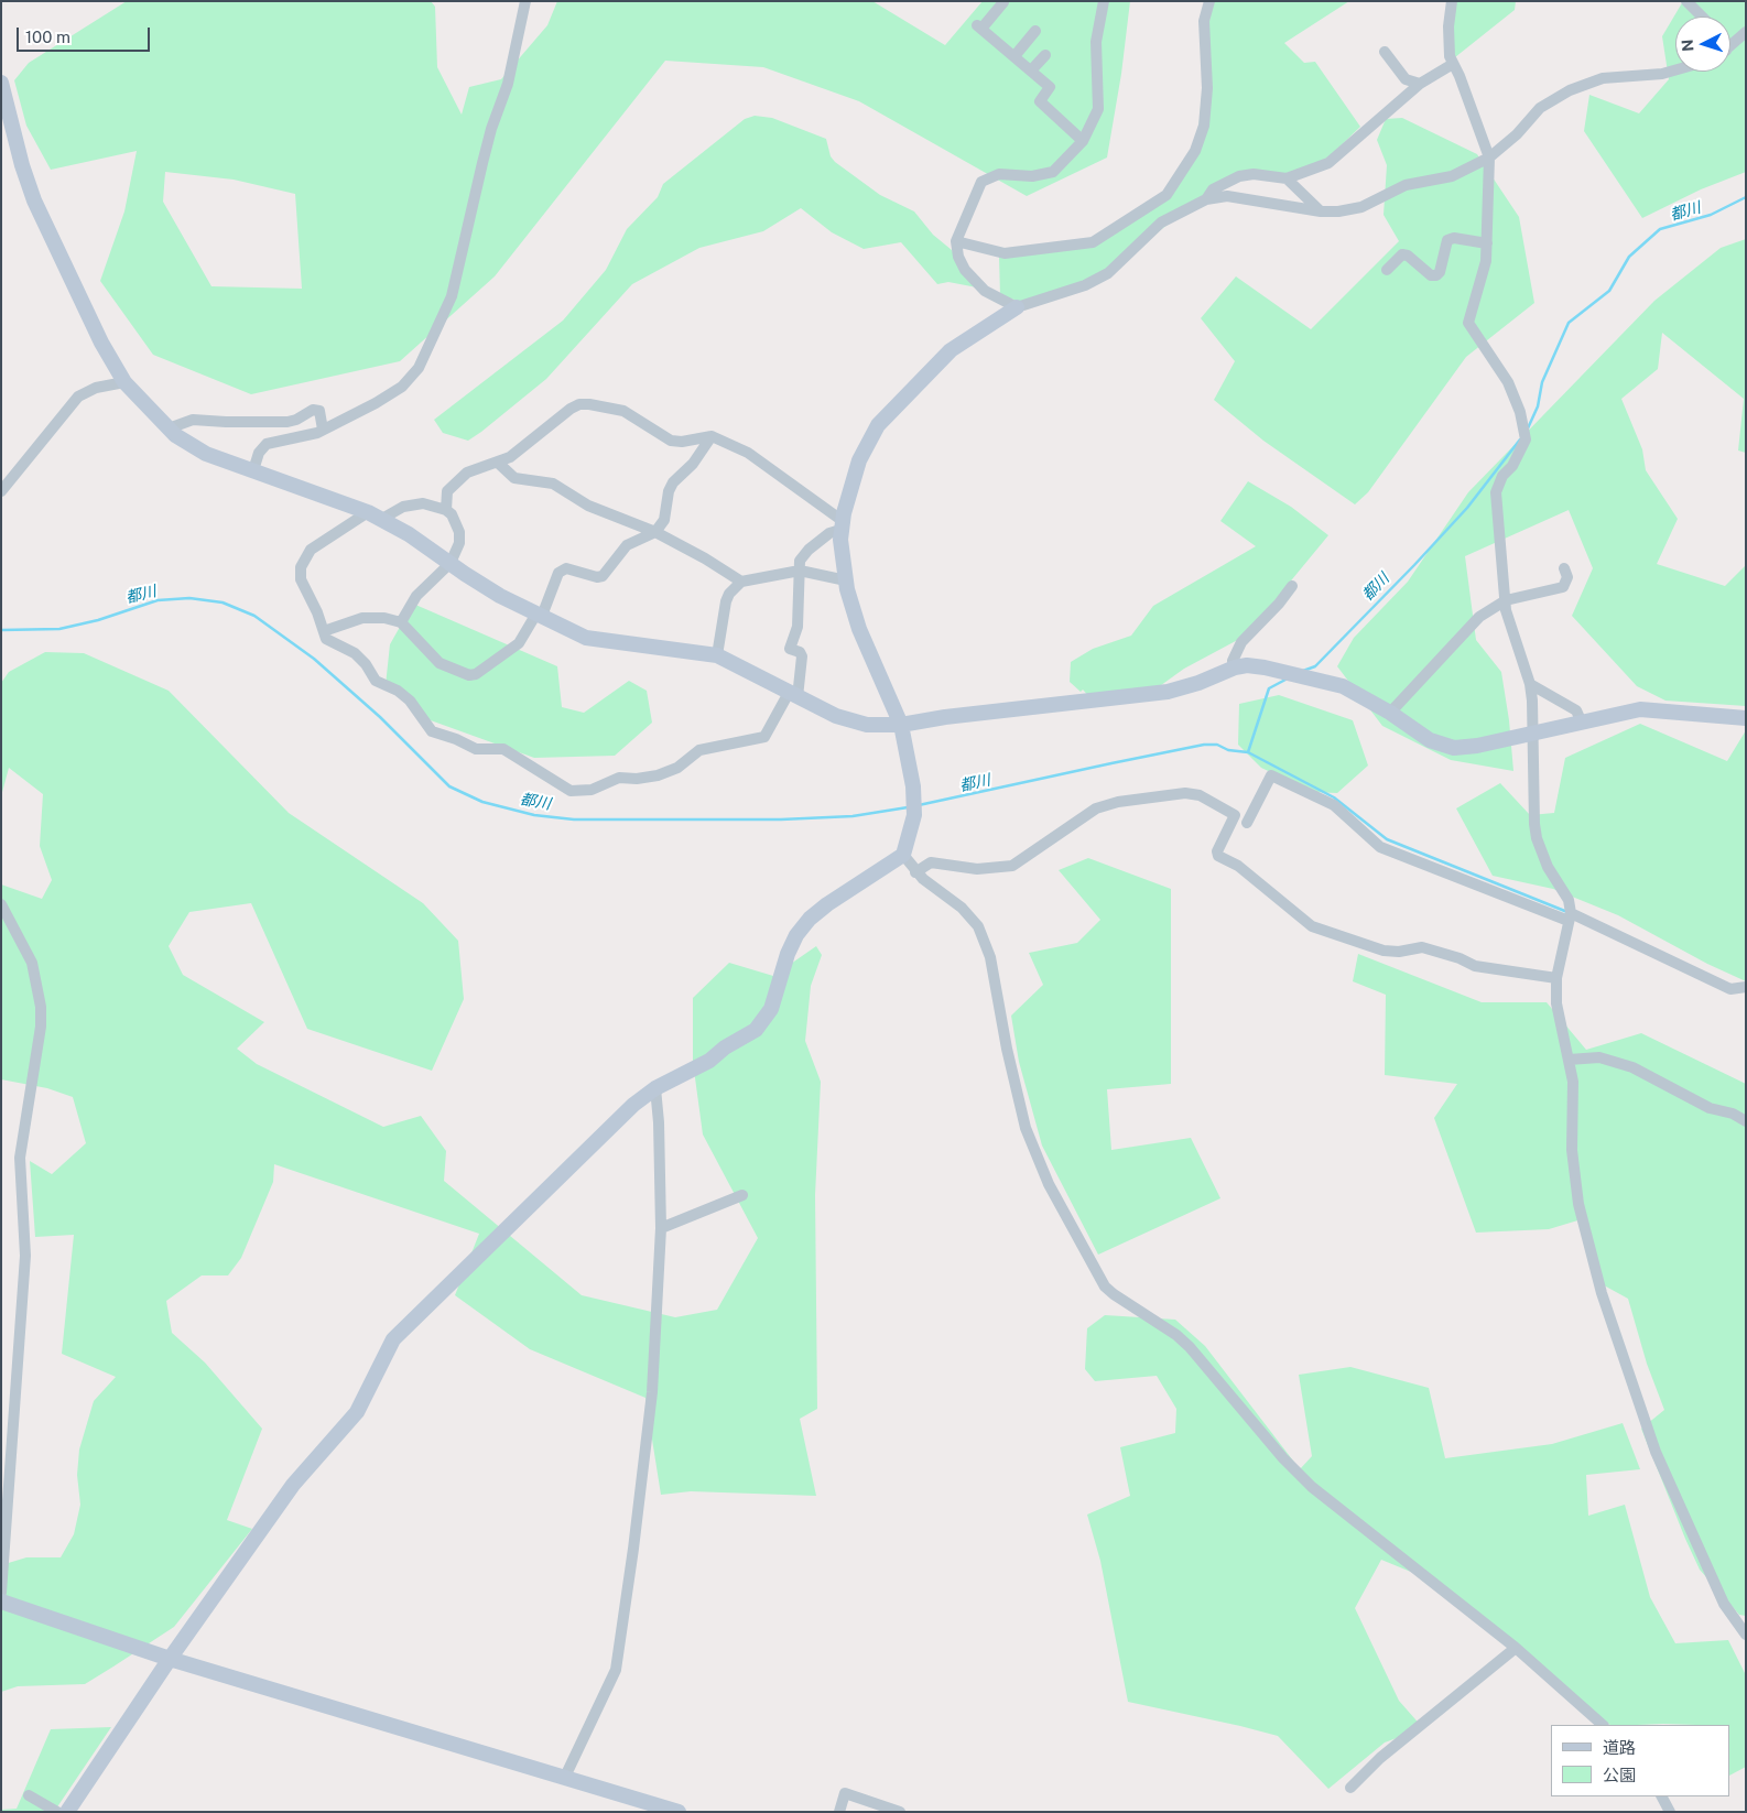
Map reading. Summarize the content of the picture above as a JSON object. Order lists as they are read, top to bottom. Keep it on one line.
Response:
{"water":["都川"],"legend":["道路","公園"],"scale_bar":"100 m","north":"left"}
